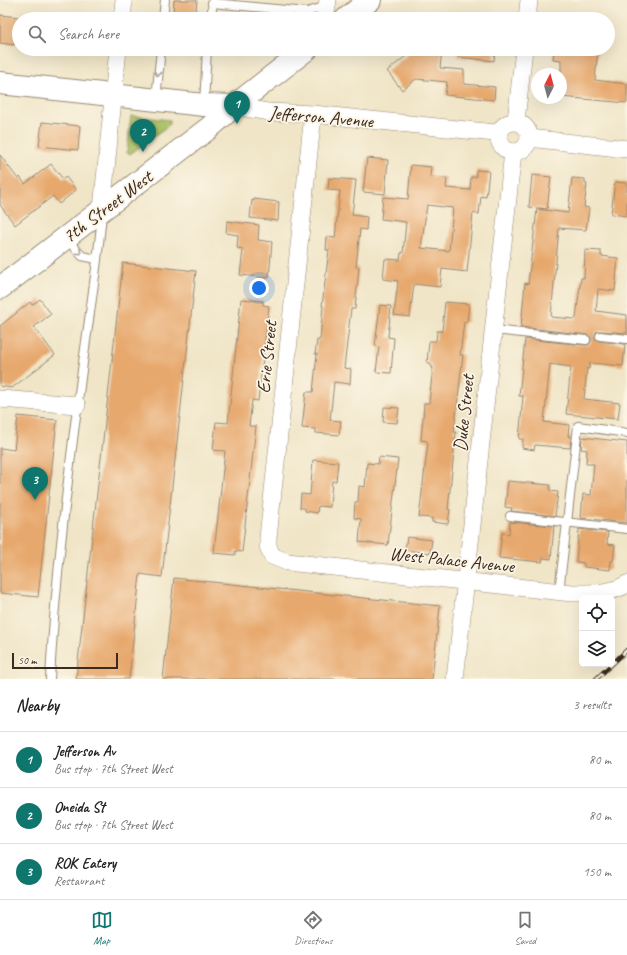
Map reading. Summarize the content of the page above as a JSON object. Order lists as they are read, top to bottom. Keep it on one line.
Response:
{"streets":{"main road":["Jefferson Avenue","7th Street West"],"street":["Erie Street","Duke Street","West Palace Avenue"]},"crossings":[["Jefferson Avenue","7th Street West"],["Jefferson Avenue","Erie Street"],["Jefferson Avenue","Duke Street"],["Erie Street","West Palace Avenue"],["Duke Street","West Palace Avenue"]],"scale_bar":"50 m","north":"top","page":{"search":"Search here","pins":["1","2","3"],"scale":"50 m","heading":["Nearby","3 results"],"list":[{"mark":"1","name":"Jefferson Av","note":"Bus stop · 7th Street West","value":"80 m"},{"mark":"2","name":"Oneida St","note":"Bus stop · 7th Street West","value":"80 m"},{"mark":"3","name":"ROK Eatery","note":"Restaurant","value":"150 m"}],"nav":["Map","Directions","Saved"]}}
